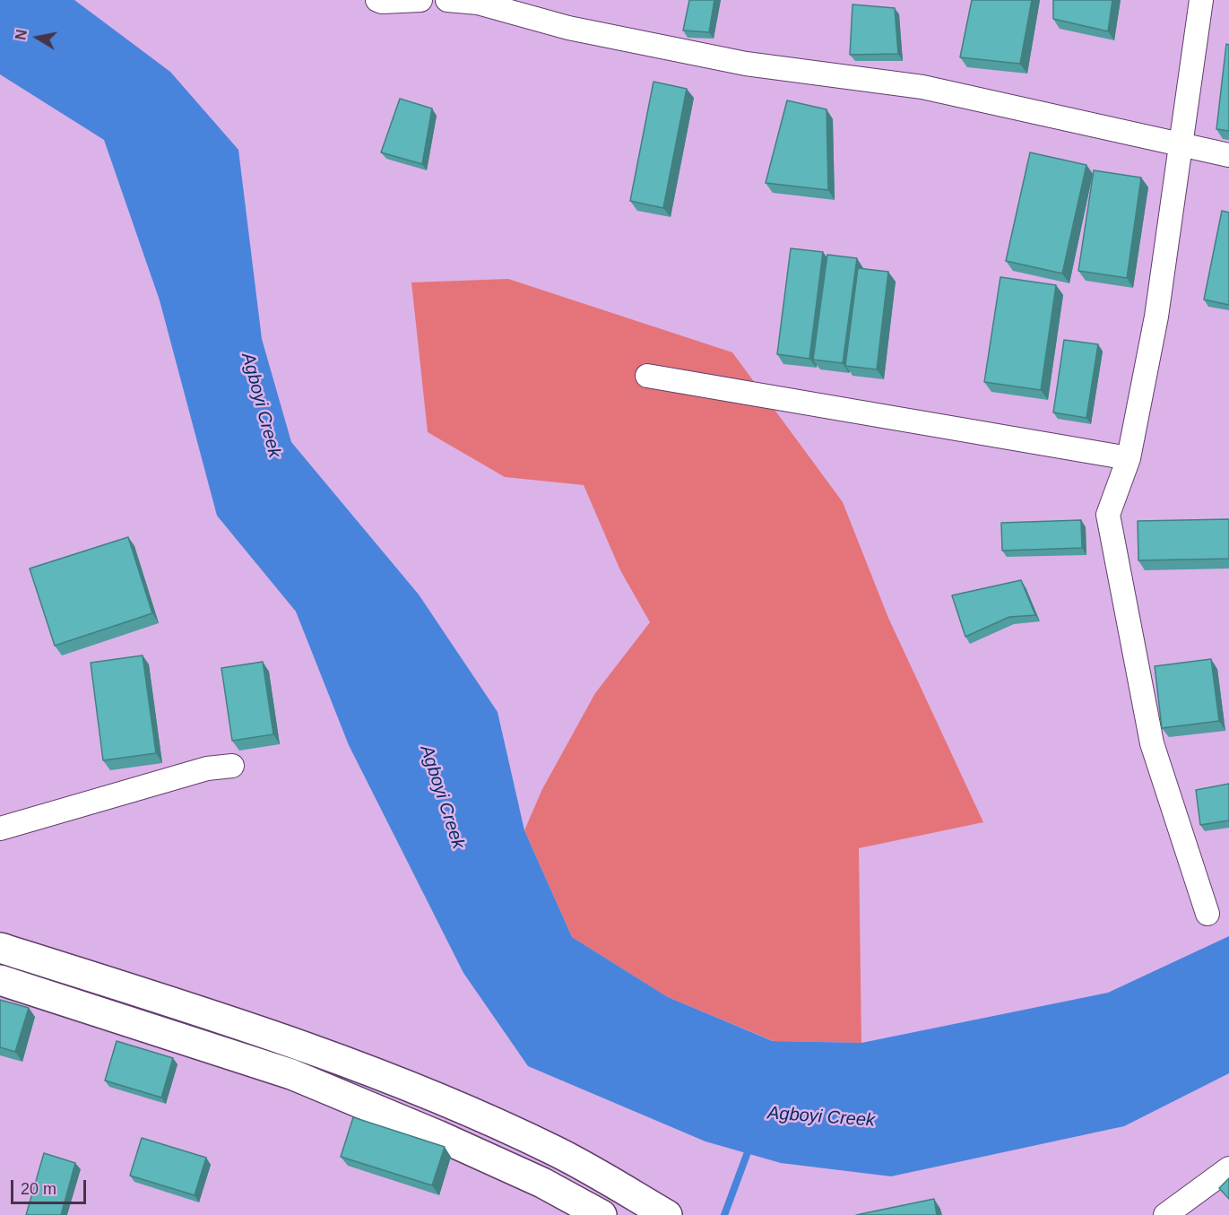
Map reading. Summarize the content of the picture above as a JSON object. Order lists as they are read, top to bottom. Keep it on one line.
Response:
{"water":["Agboyi Creek"],"scale_bar":"20 m","north":"left"}
